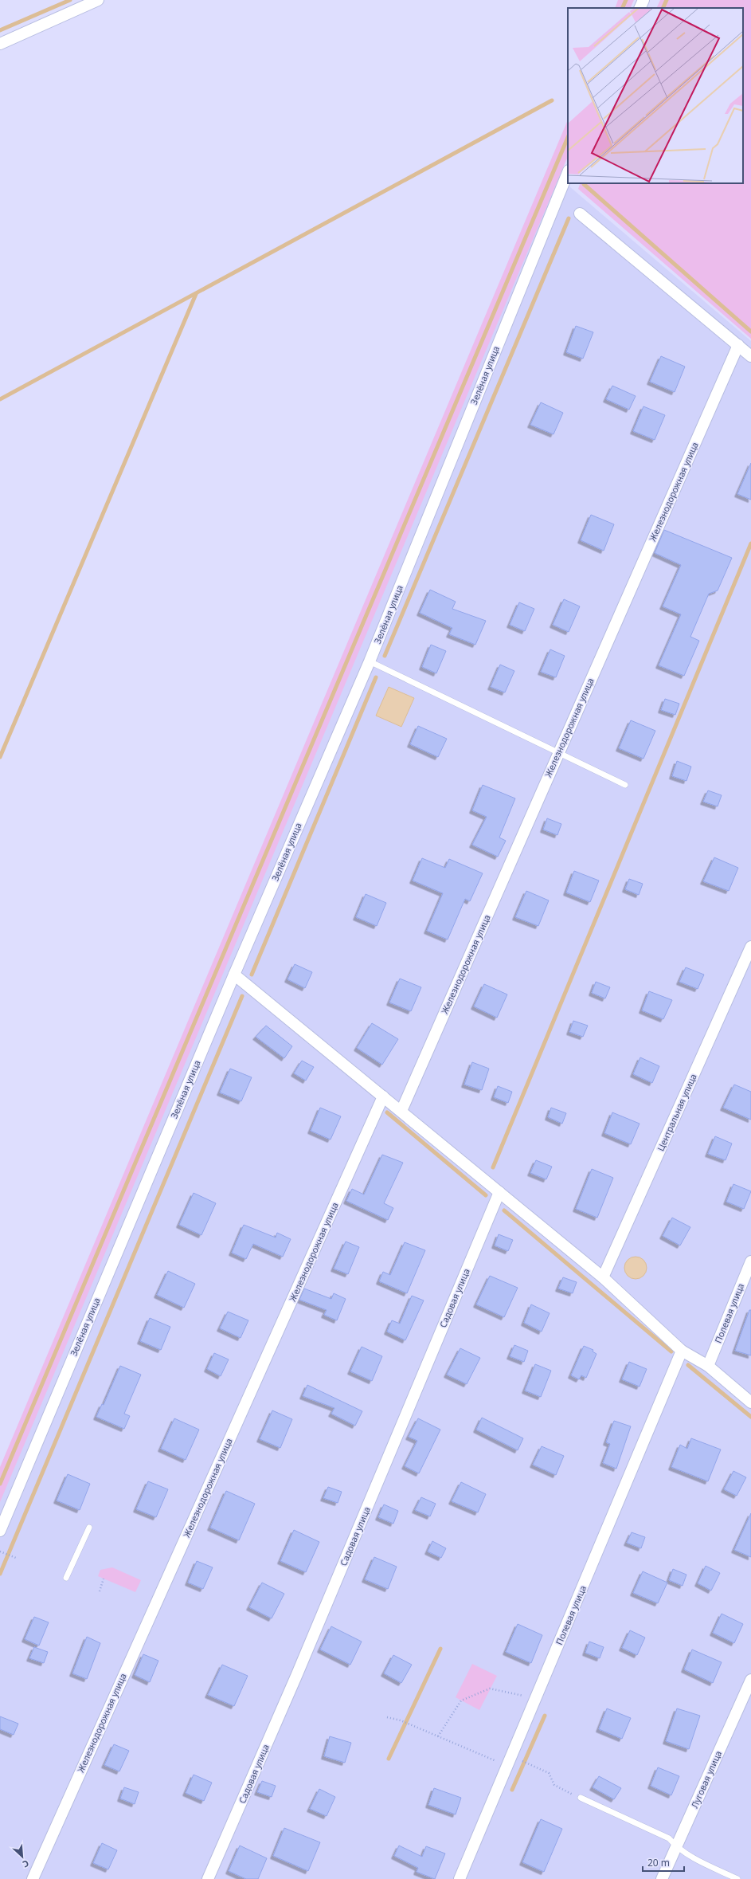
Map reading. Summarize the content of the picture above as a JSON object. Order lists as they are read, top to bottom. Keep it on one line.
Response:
{"streets":{"street":["Зелёная улица","Железнодорожная улица","Центральная улица","Садовая улица","Полевая улица","Луговая улица"]},"scale_bar":"20 m","north":"bottom right"}
